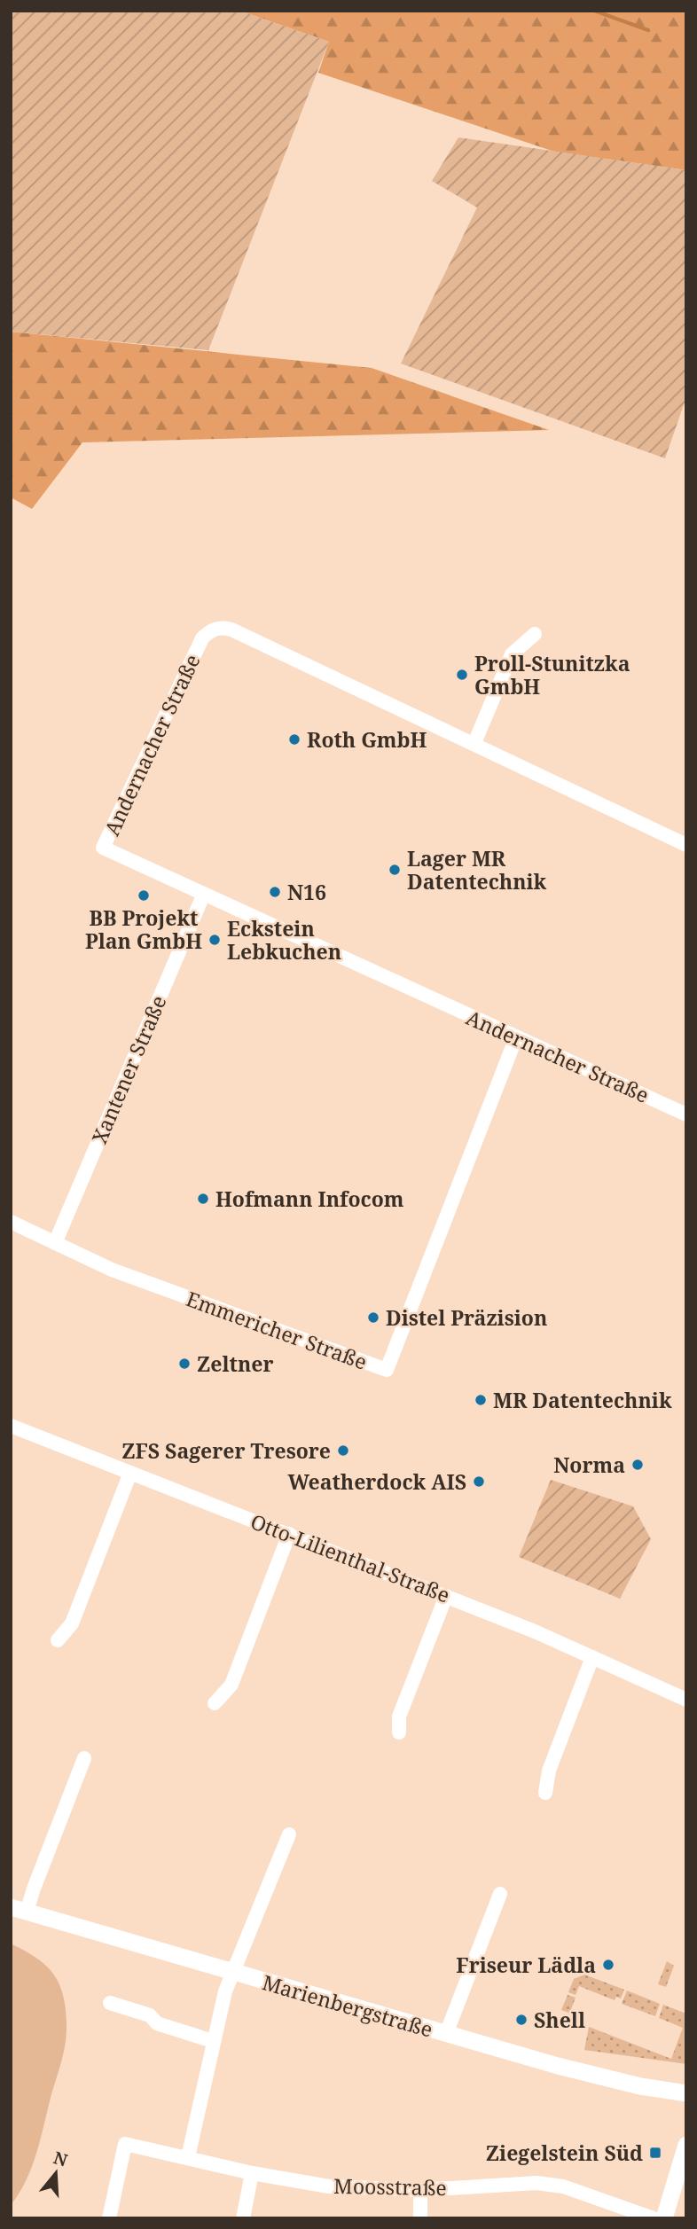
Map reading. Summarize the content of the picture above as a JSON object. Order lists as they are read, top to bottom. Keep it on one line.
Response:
{"streets":{"main road":["Marienbergstraße"],"street":["Andernacher Straße","Xantener Straße","Emmericher Straße","Otto-Lilienthal-Straße","Moosstraße"]},"crossings":[["Andernacher Straße","Xantener Straße"],["Andernacher Straße","Emmericher Straße"],["Xantener Straße","Emmericher Straße"]],"places":{"other":["Proll-Stunitzka GmbH","Roth GmbH","Lager MR Datentechnik","N16","BB Projekt Plan GmbH","Eckstein Lebkuchen","Hofmann Infocom","Distel Präzision","Zeltner","MR Datentechnik","ZFS Sagerer Tresore","Norma","Weatherdock AIS","Friseur Lädla","Shell"],"transit":["Ziegelstein Süd"]},"north":"top"}
